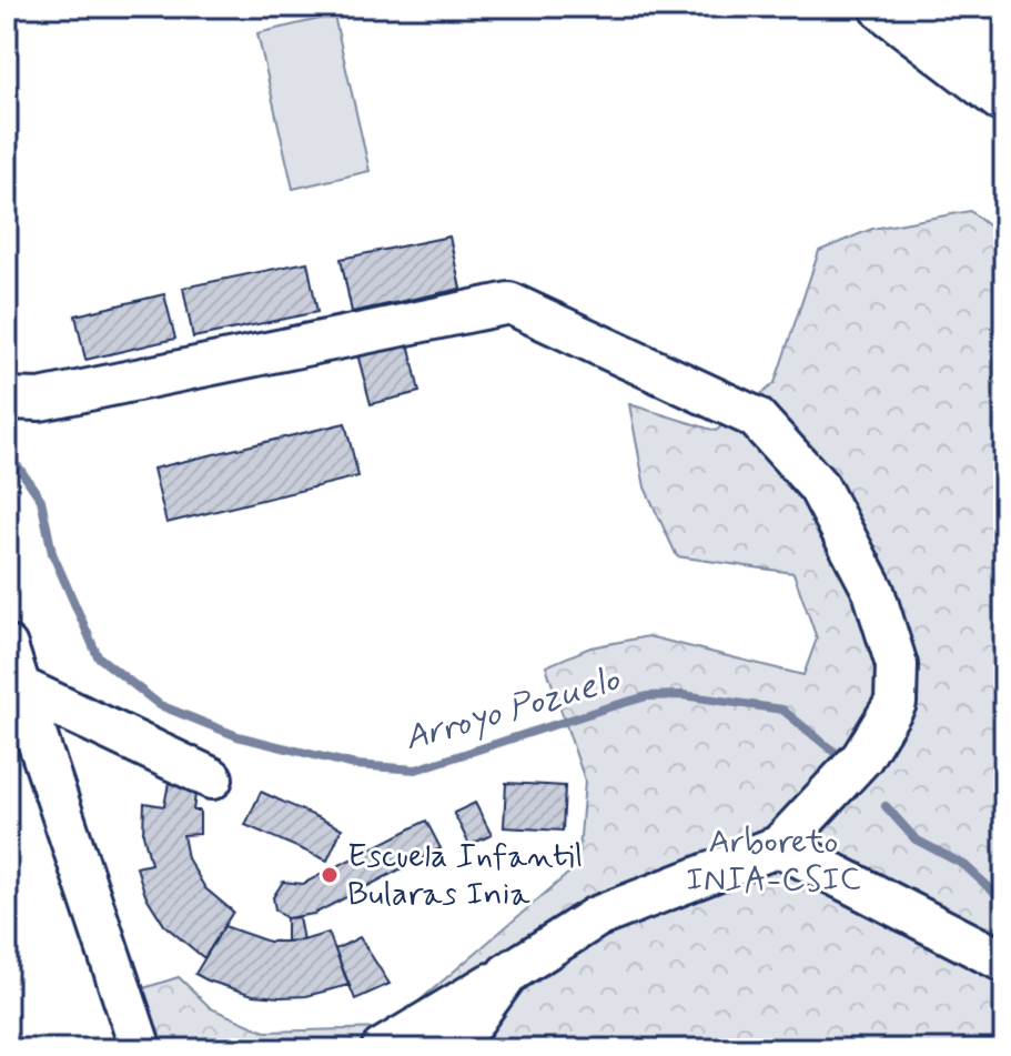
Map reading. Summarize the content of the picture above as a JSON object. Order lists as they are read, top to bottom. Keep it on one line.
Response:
{"water":["Arroyo Pozuelo"],"parks":["Arboreto INIA-CSIC"],"places":["Escuela Infantil Bularas Inia"]}
